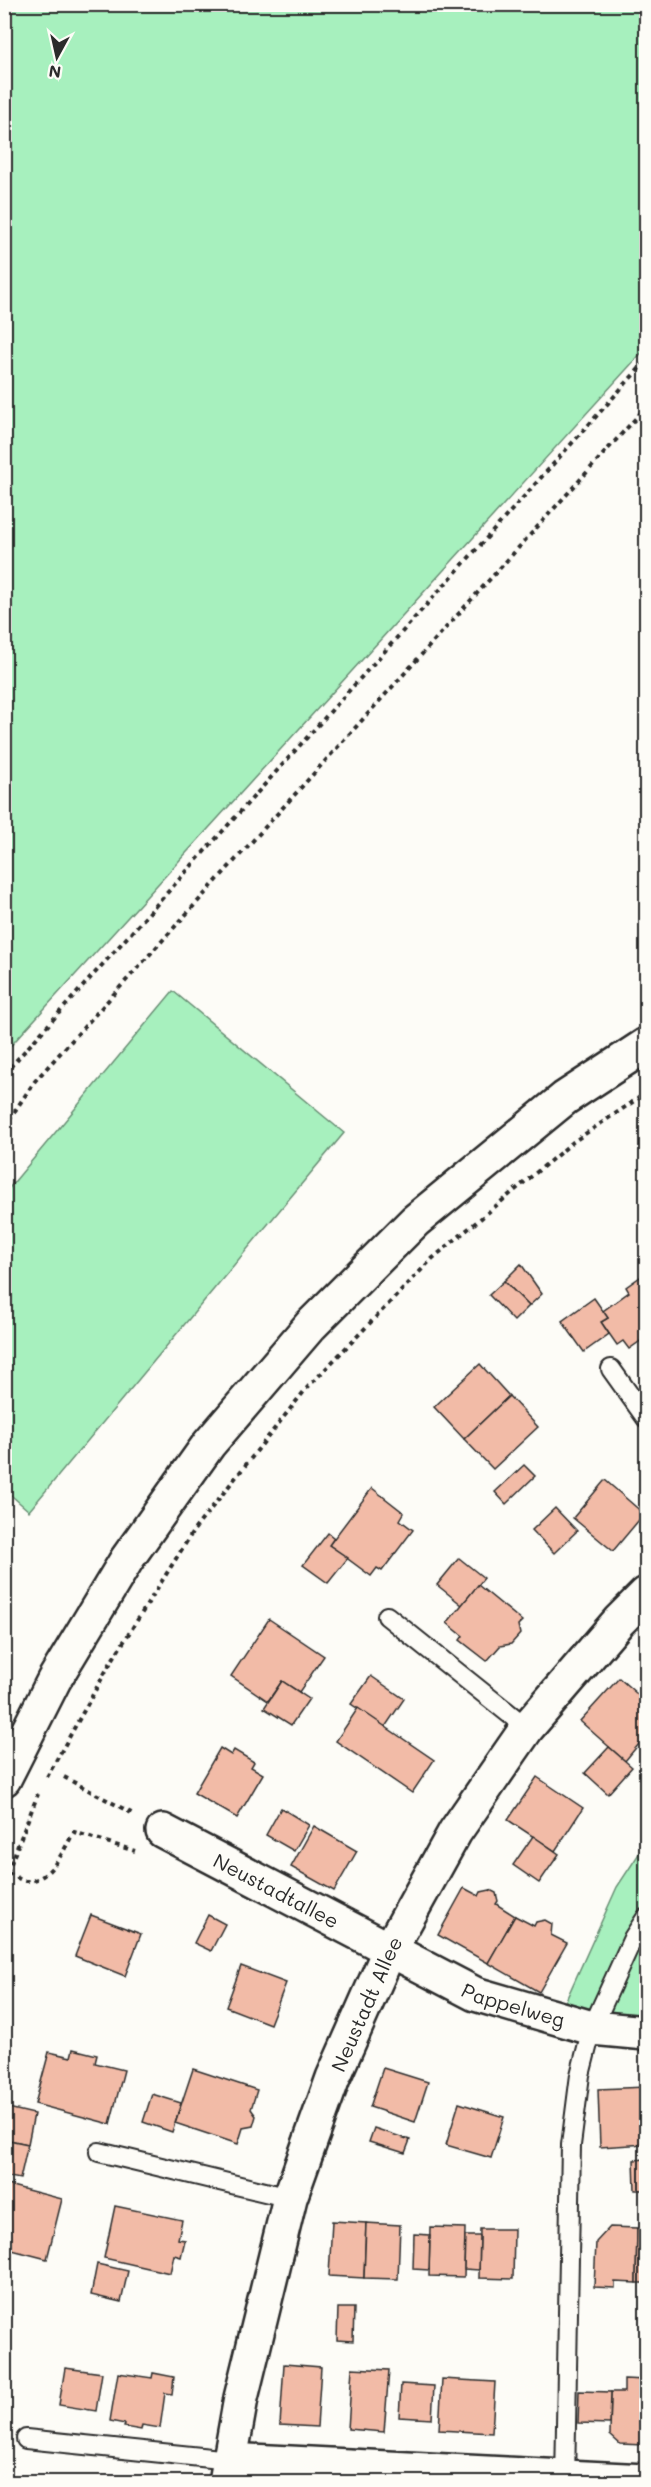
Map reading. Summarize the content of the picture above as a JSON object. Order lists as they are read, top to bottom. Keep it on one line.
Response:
{"streets":{"street":["Neustadtallee","Pappelweg","Neustadt Allee"]},"crossings":[["Neustadtallee","Pappelweg"],["Neustadtallee","Neustadt Allee"],["Pappelweg","Neustadt Allee"]],"north":"bottom"}
